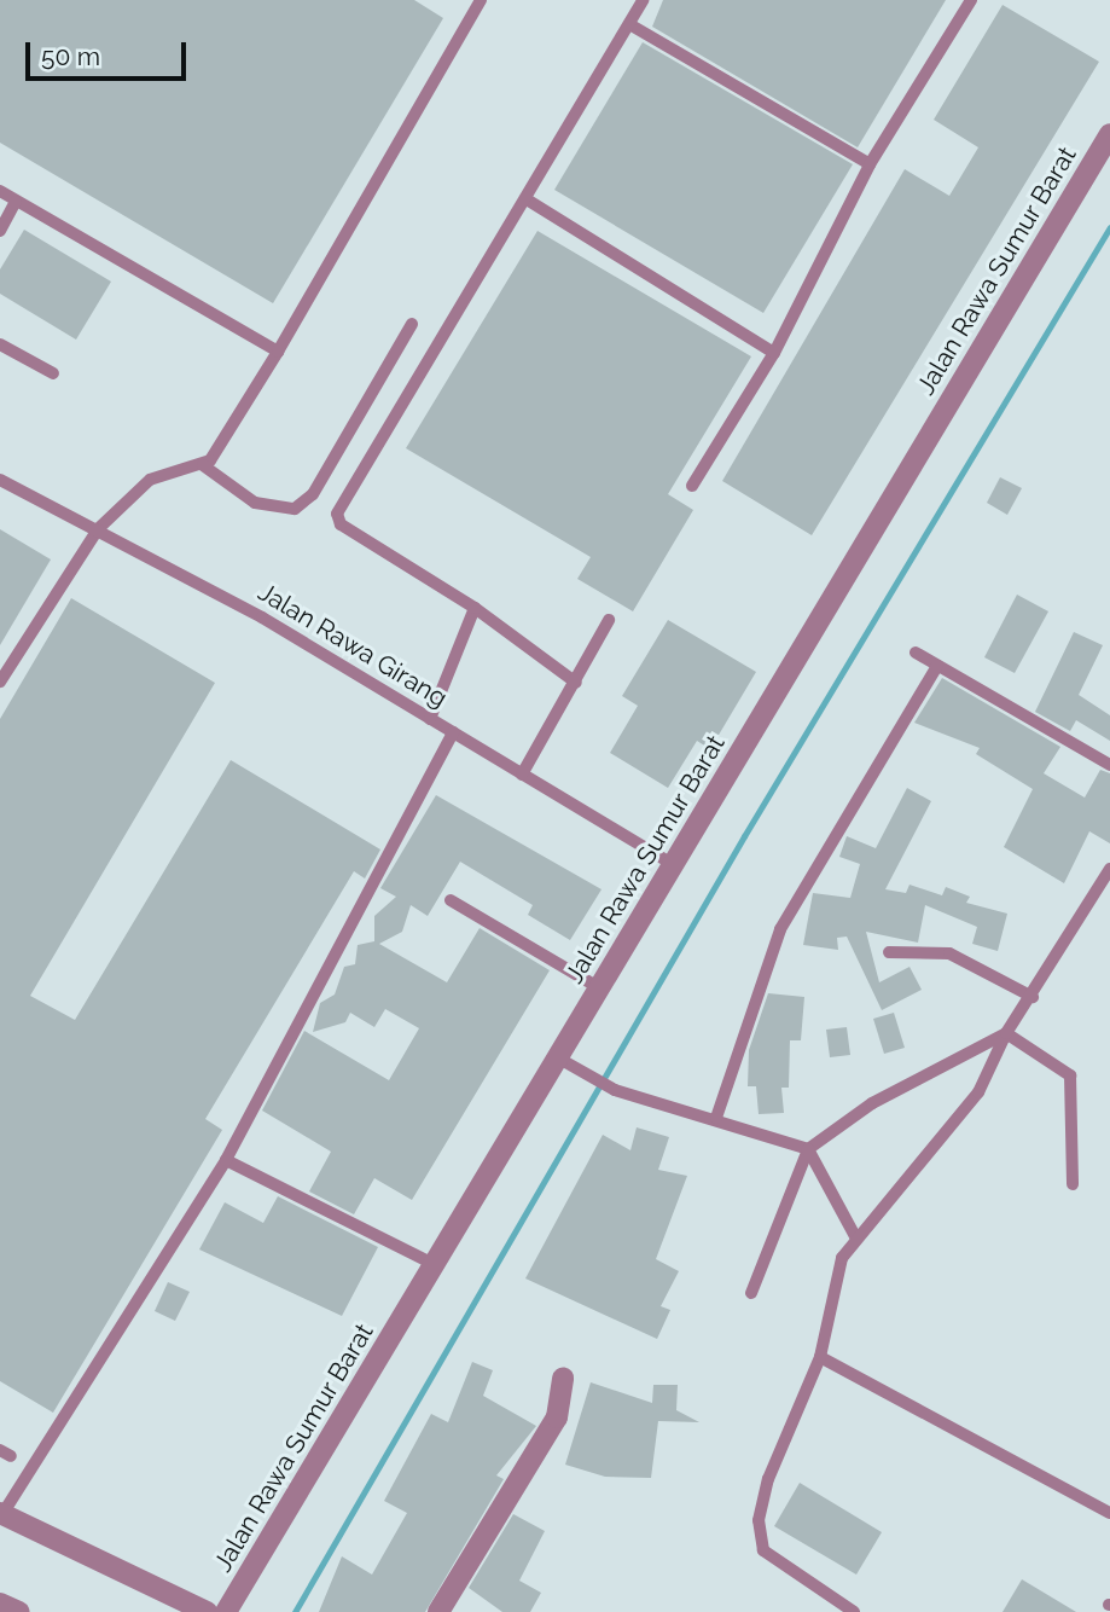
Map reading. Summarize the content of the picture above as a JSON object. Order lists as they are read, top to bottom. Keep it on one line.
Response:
{"streets":{"street":["Jalan Rawa Sumur Barat"],"lane":["Jalan Rawa Girang"]},"crossings":[["Jalan Rawa Sumur Barat","Jalan Rawa Girang"]],"scale_bar":"50 m"}
